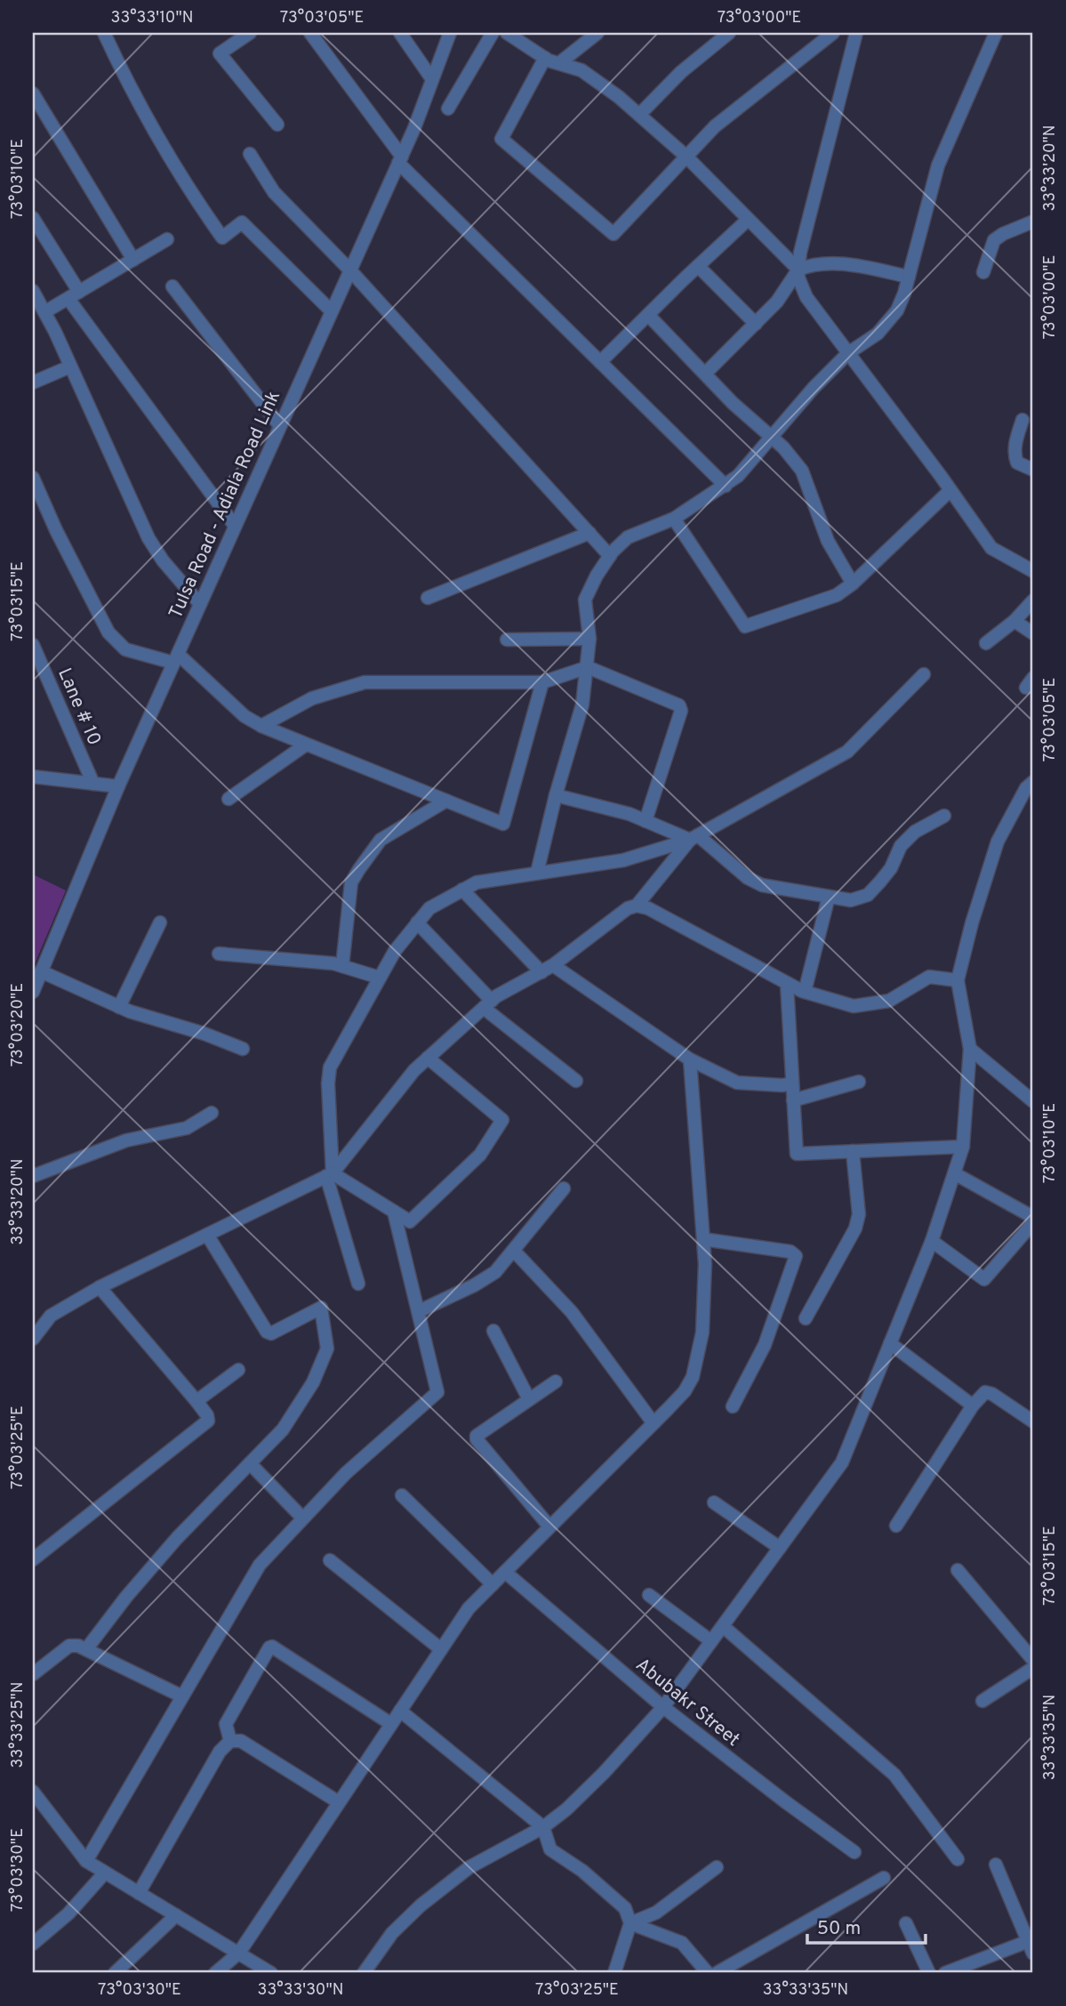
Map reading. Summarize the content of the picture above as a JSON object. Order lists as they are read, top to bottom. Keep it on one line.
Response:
{"streets":{"street":["Tulsa Road - Adiala Road Link","Lane # 10","Abubakr Street"]},"scale_bar":"50 m","coordinates":["33°33'10\"N","73°03'05\"E","73°03'00\"E","33°33'20\"N","73°03'10\"E","73°03'15\"E","73°03'20\"E","73°03'25\"E","33°33'25\"N","33°33'35\"N","73°03'30\"E","33°33'30\"N"]}
